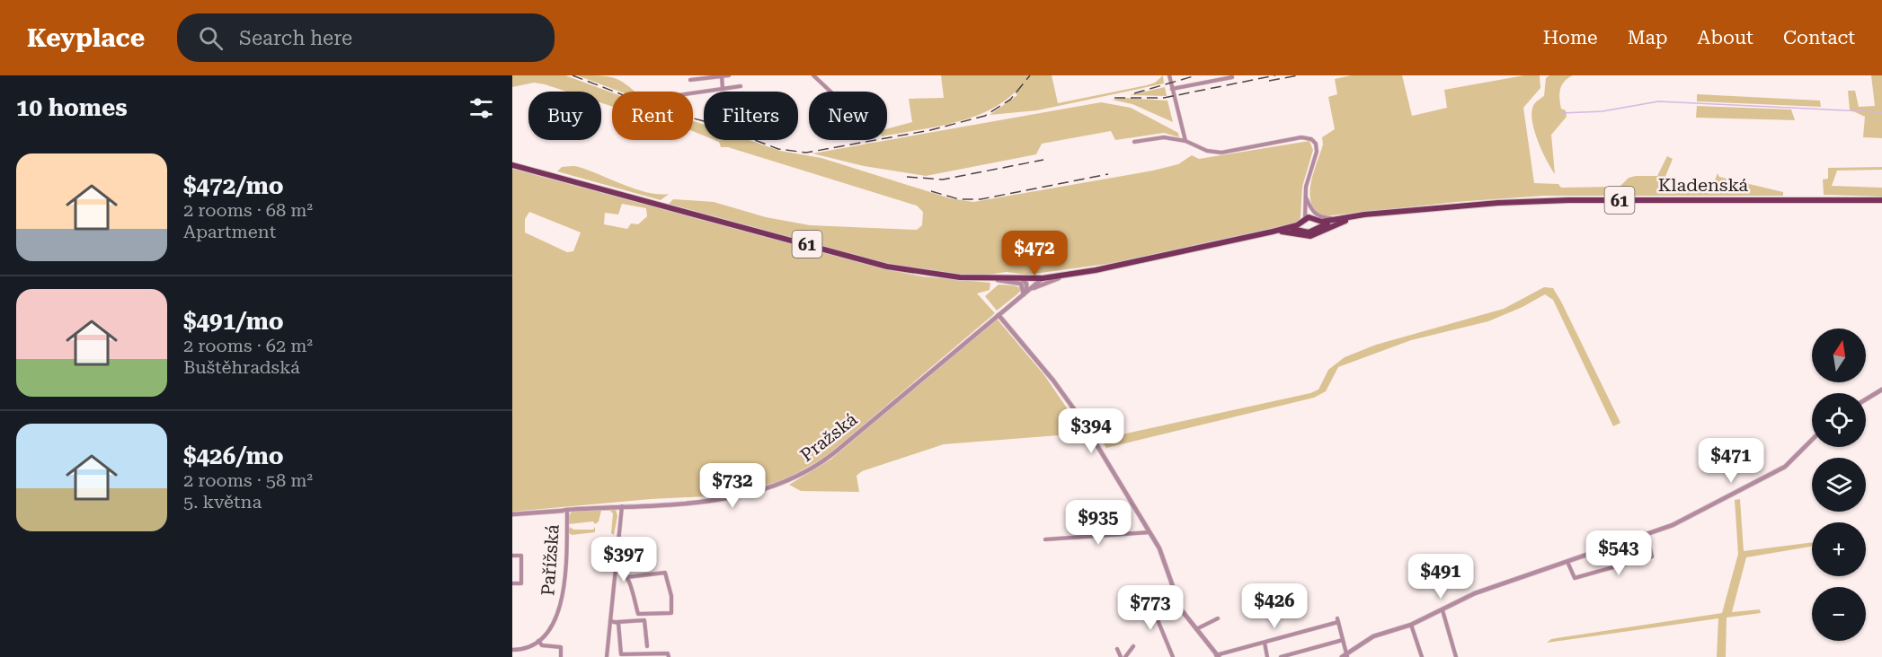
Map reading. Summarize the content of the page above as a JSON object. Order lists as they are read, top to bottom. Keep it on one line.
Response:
{"streets":{"main road":["Kladenská","61"],"street":["Pražská","Pařížská"]},"crossings":[["Kladenská","61"],["Pražská","Pařížská"]],"north":"top","page":{"header":"Keyplace","search":"Search here","nav":["Home","Map","About","Contact"],"heading":"10 homes","chip":["Buy","Rent","Filters","New"],"list":[{"name":"$472/mo","note":"2 rooms · 68 m² · Apartment"},{"name":"$491/mo","note":"2 rooms · 62 m² · Buštěhradská"},{"name":"$426/mo","note":"2 rooms · 58 m² · 5. května"}],"price":["$472","$394","$471","$732","$935","$543","$397","$491","$426","$773"],"map_buttons":["+","−"]}}
